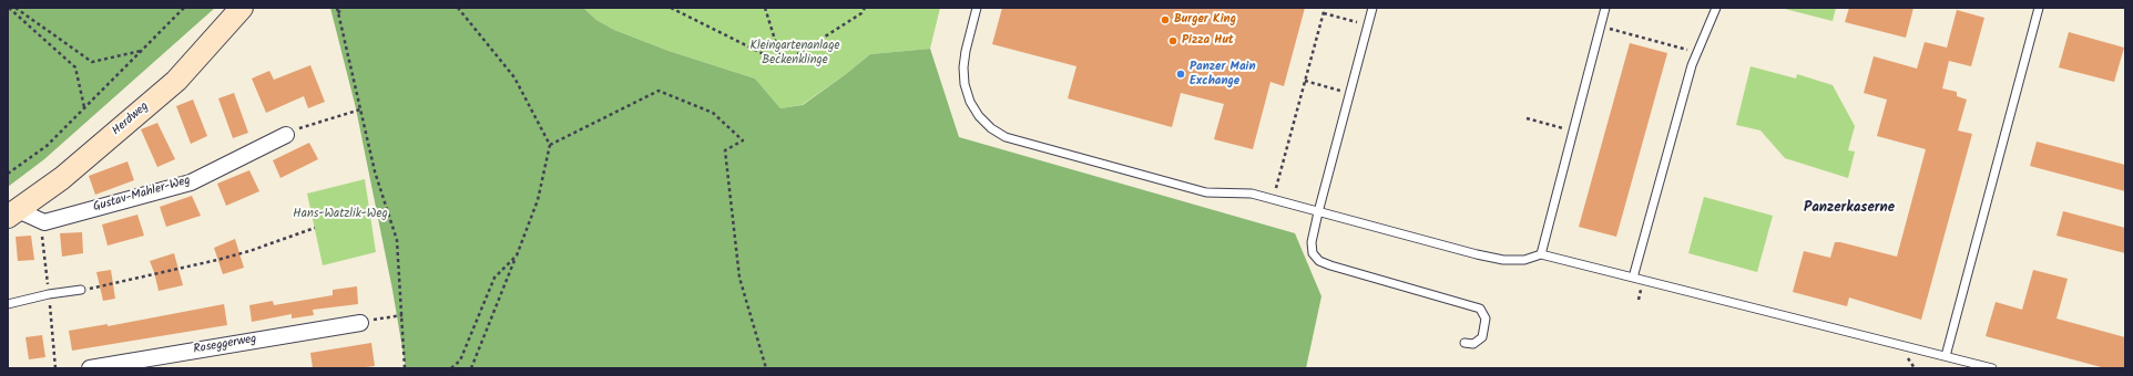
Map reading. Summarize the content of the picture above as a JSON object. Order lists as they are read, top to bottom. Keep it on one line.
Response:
{"streets":{"street":["Herdweg","Gustav-Mahler-Weg","Roseggerweg"]},"crossings":[["Herdweg","Gustav-Mahler-Weg"]],"districts":["Panzerkaserne"],"parks":["Kleingartenanlage Beckenklinge","Hans-Watzlik-Weg"],"places":["Burger King","Pizza Hut","Panzer Main Exchange"]}
